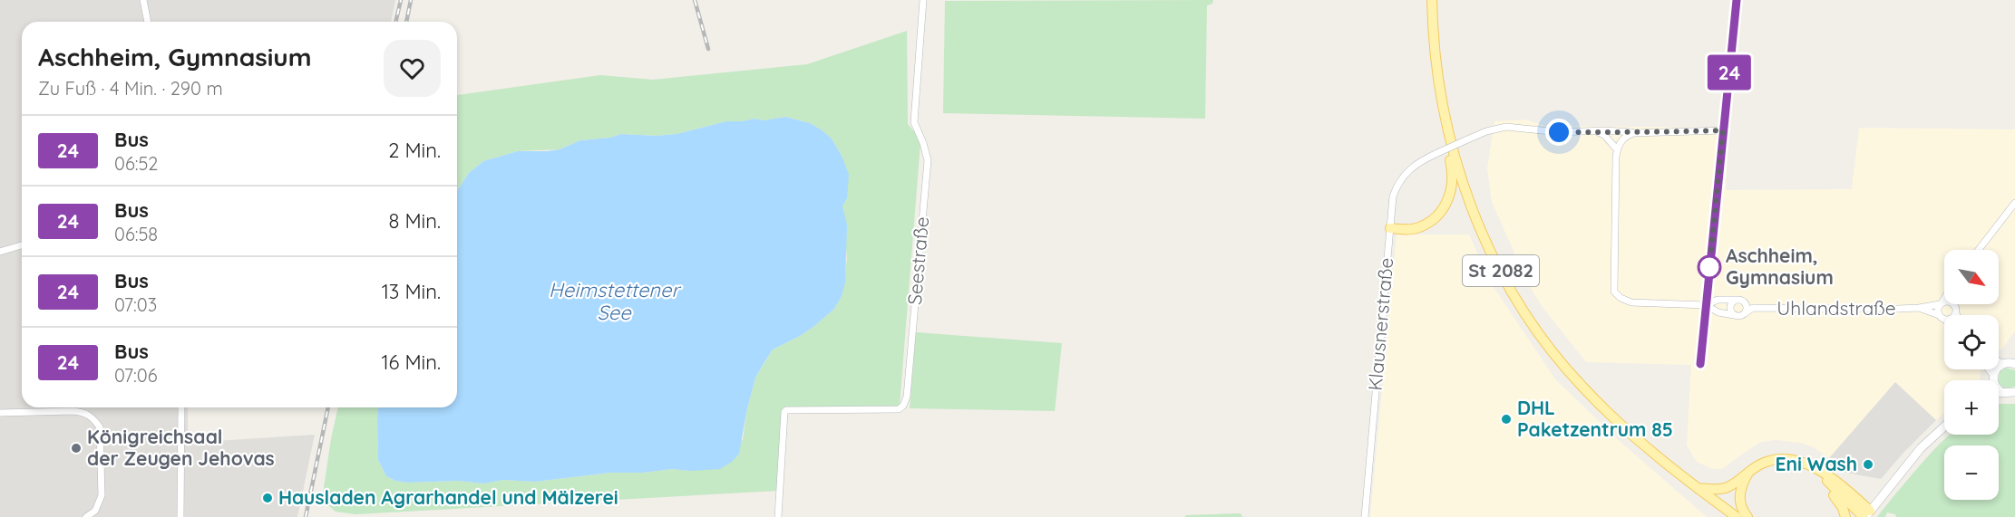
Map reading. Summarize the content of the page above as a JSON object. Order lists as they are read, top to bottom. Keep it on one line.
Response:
{"streets":{"main road":["St 2082"],"street":["Seestraße","Uhlandstraße","Klausnerstraße"]},"water":["Heimstettener See"],"places":["Aschheim, Gymnasium","DHL Paketzentrum 85","Königreichsaal der Zeugen Jehovas","Eni Wash","Hausladen Agrarhandel und Mälzerei"],"lines":["bus line 24"],"north":"bottom right","page":{"on_map":"24","heading":["Aschheim, Gymnasium","Zu Fuß · 4 Min. · 290 m"],"list":[{"mark":"24","name":"Bus","note":"06:52","value":"2 Min."},{"mark":"24","name":"Bus","note":"06:58","value":"8 Min."},{"mark":"24","name":"Bus","note":"07:03","value":"13 Min."},{"mark":"24","name":"Bus","note":"07:06","value":"16 Min."}],"map_buttons":["+","−"]}}
